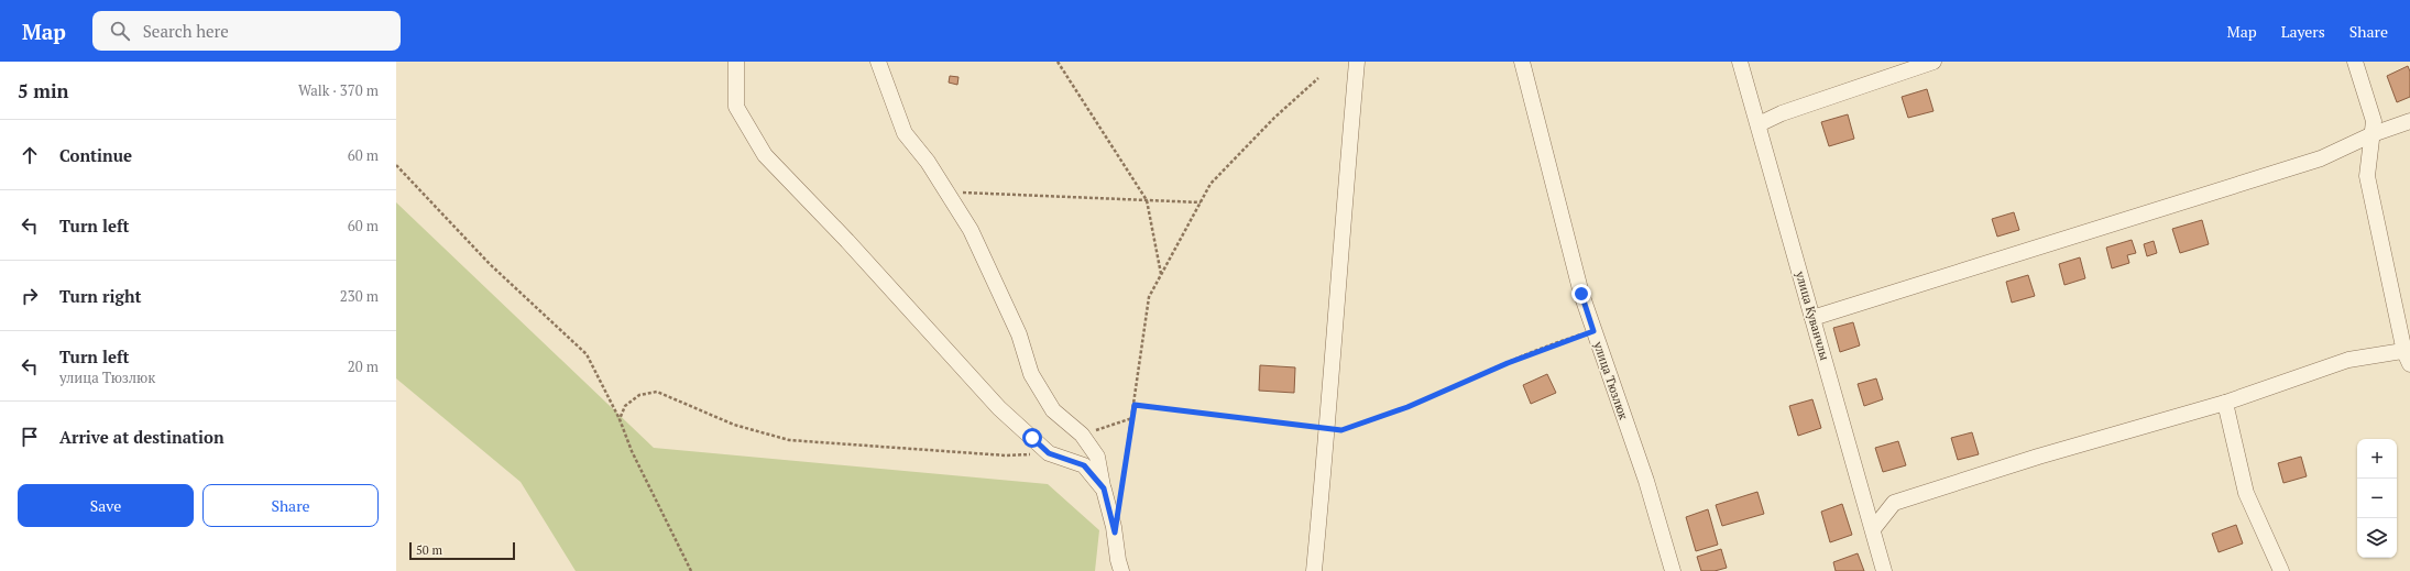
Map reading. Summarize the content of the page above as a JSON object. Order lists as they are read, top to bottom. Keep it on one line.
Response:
{"streets":{"street":["улица Куванчлы","улица Тюзлюк"]},"scale_bar":"50 m","page":{"header":"Map","search":"Search here","nav":["Map","Layers","Share"],"heading":["5 min","Walk · 370 m"],"list":[["Continue","60 m"],["Turn left","60 m"],["Turn right","230 m"],["Turn left","улица Тюзлюк","20 m"],"Arrive at destination"],"map_buttons":["+","−"],"buttons":["Save","Share"],"scale":"50 m"}}
